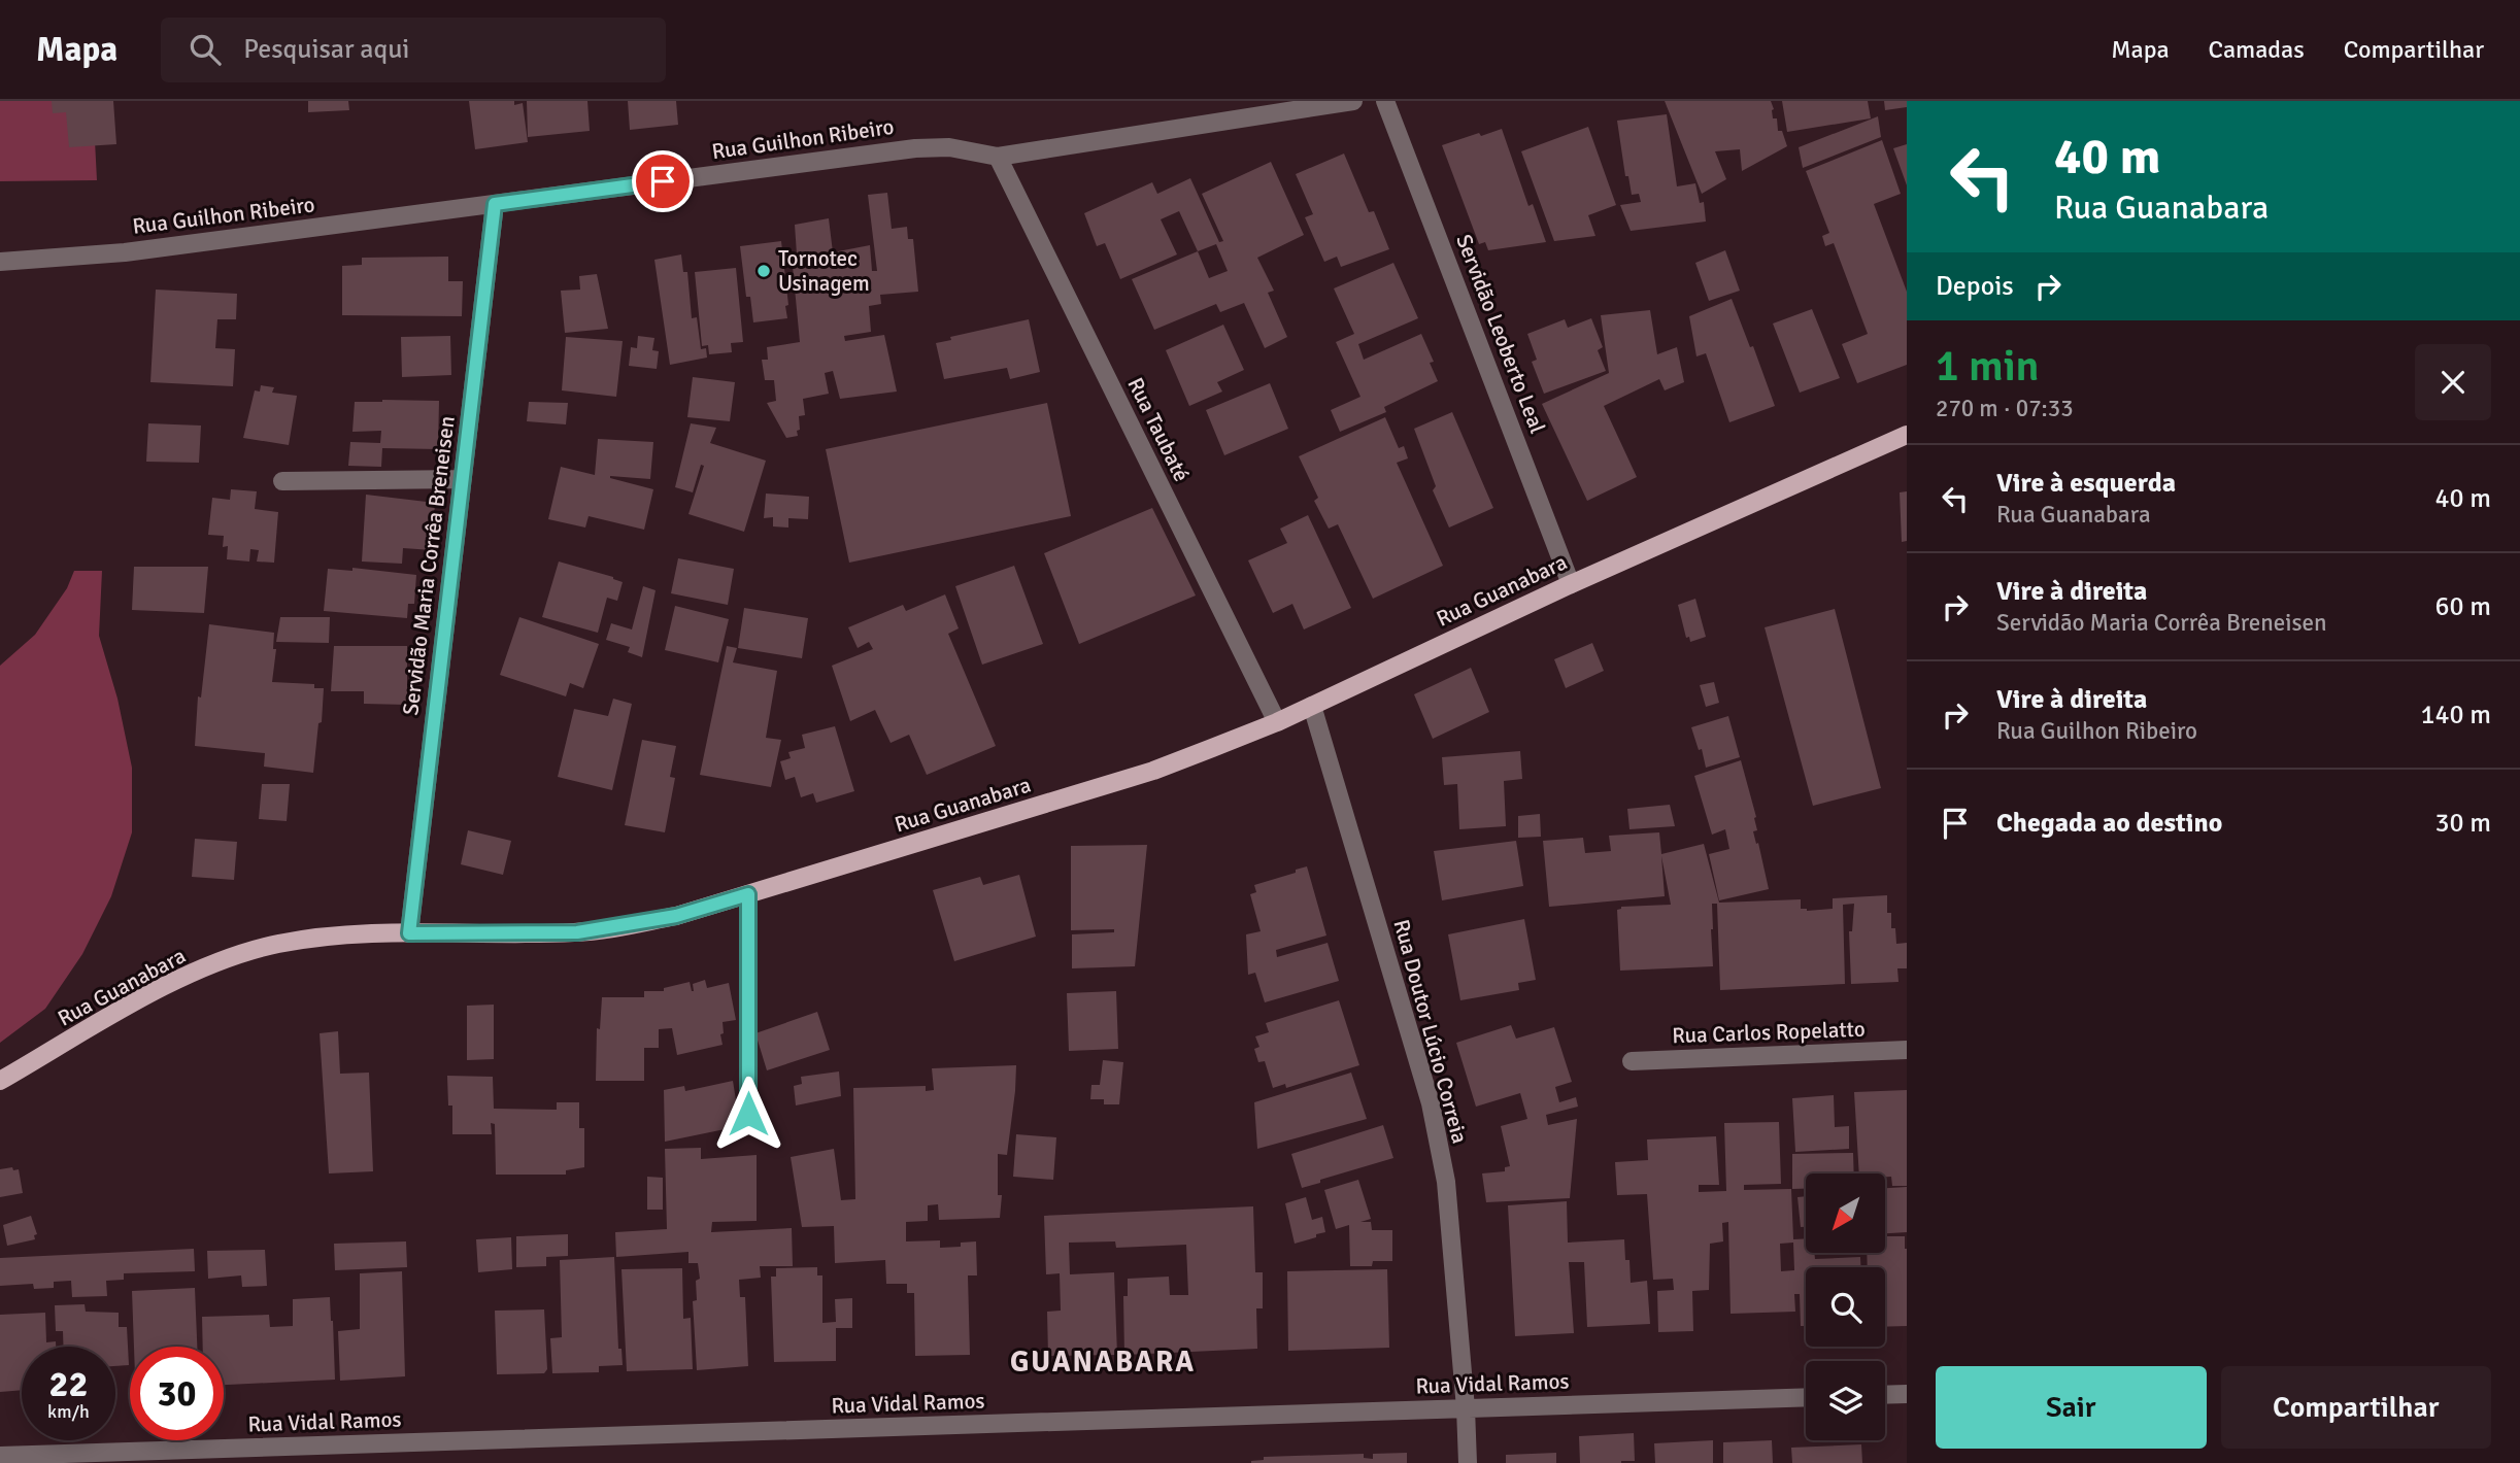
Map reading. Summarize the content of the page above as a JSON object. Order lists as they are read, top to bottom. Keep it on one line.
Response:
{"streets":{"main road":["Rua Guanabara"],"street":["Rua Guilhon Ribeiro","Servidão Leoberto Leal","Rua Taubaté","Servidão Maria Corrêa Breneisen","Rua Doutor Lúcio Correia","Rua Carlos Ropelatto","Rua Vidal Ramos"]},"crossings":[["Rua Guilhon Ribeiro","Rua Taubaté"],["Rua Guilhon Ribeiro","Servidão Maria Corrêa Breneisen"],["Servidão Leoberto Leal","Rua Guanabara"],["Rua Taubaté","Rua Guanabara"],["Servidão Maria Corrêa Breneisen","Rua Guanabara"],["Rua Guanabara","Rua Doutor Lúcio Correia"],["Rua Doutor Lúcio Correia","Rua Vidal Ramos"]],"districts":["GUANABARA"],"places":["Tornotec Usinagem"],"north":"bottom left","page":{"header":"Mapa","search":"Pesquisar aqui","nav":["Mapa","Camadas","Compartilhar"],"turn":["40 m","Rua Guanabara"],"then":"Depois","heading":["1 min","270 m · 07:33"],"list":[{"name":"Vire à esquerda","note":"Rua Guanabara","value":"40 m"},{"name":"Vire à direita","note":"Servidão Maria Corrêa Breneisen","value":"60 m"},{"name":"Vire à direita","note":"Rua Guilhon Ribeiro","value":"140 m"},{"name":"Chegada ao destino","value":"30 m"}],"speed":"22 km/h","limit":"30","buttons":["Sair","Compartilhar"]}}
